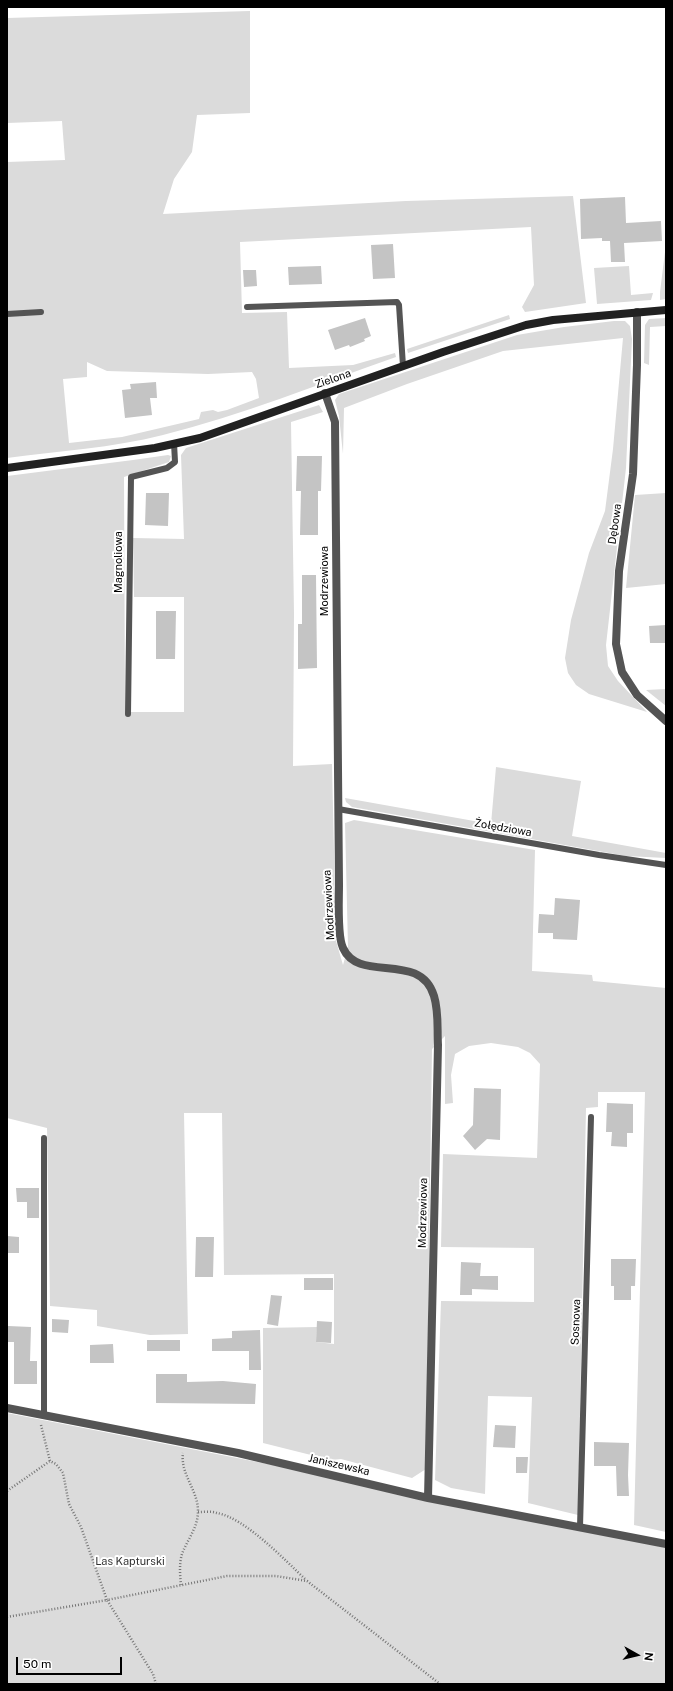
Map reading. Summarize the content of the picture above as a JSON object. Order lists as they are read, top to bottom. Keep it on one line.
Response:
{"streets":{"street":["Zielona","Dębowa","Modrzewiowa","Janiszewska"],"lane":["Magnoliowa","Żołędziowa","Sosnowa"]},"crossings":[["Zielona","Dębowa"],["Zielona","Magnoliowa"],["Zielona","Modrzewiowa"],["Modrzewiowa","Żołędziowa"],["Modrzewiowa","Janiszewska"],["Sosnowa","Janiszewska"]],"parks":["Las Kapturski"],"scale_bar":"50 m","north":"right"}
